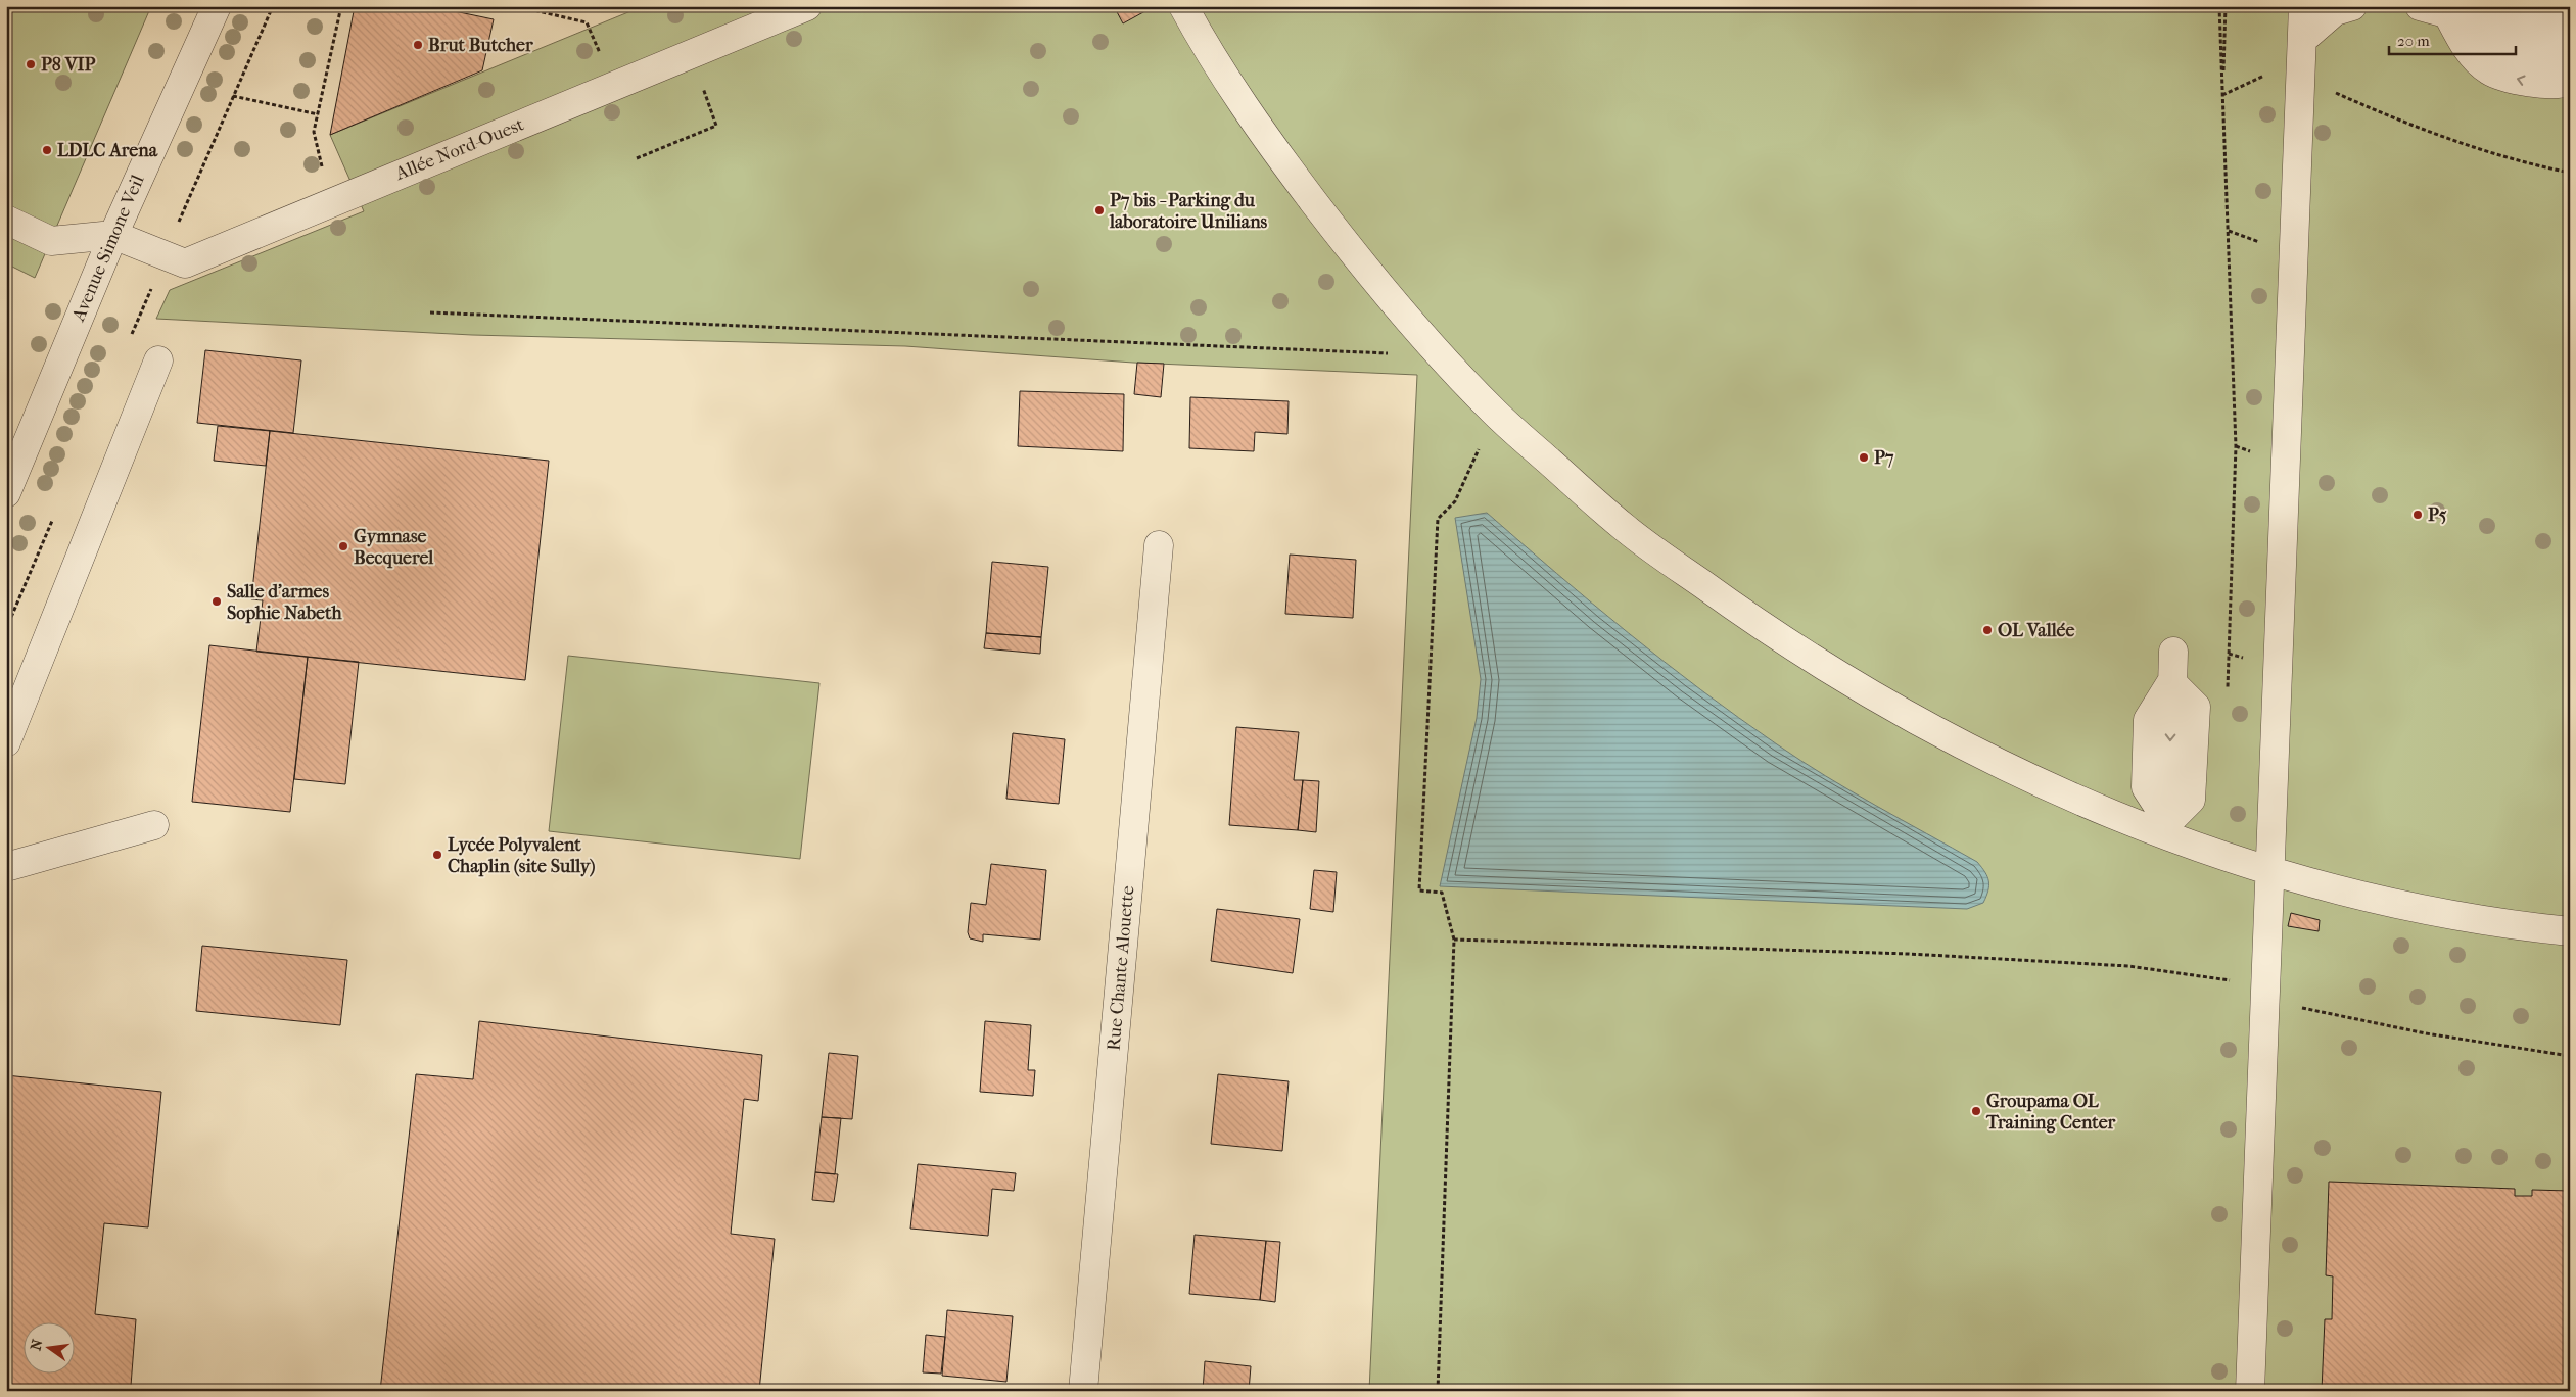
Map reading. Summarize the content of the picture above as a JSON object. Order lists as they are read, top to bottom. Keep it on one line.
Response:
{"streets":{"street":["Allée Nord-Ouest","Avenue Simone Veil","Rue Chante Alouette"]},"crossings":[["Allée Nord-Ouest","Avenue Simone Veil"]],"places":["Brut Butcher","P8 VIP","LDLC Arena","P7 bis - Parking du laboratoire Unilians","P7","P5","Gymnase Becquerel","Salle d'armes Sophie Nabeth","OL Vallée","Lycée Polyvalent Chaplin (site Sully)","Groupama OL Training Center"],"scale_bar":"20 m","north":"left"}
